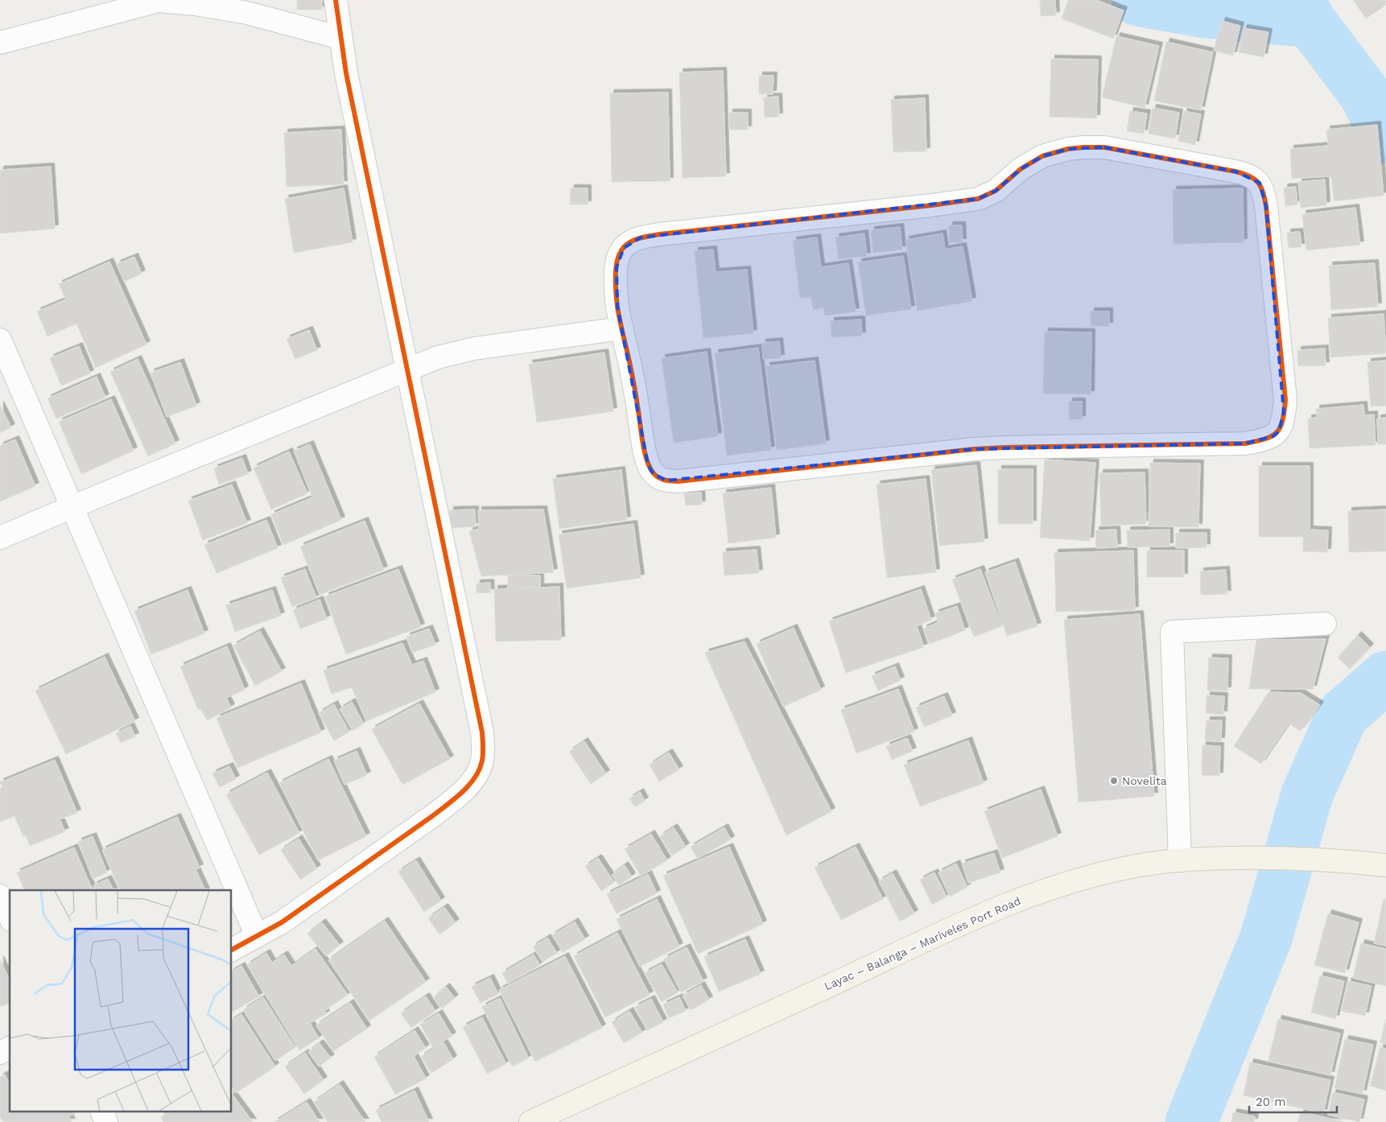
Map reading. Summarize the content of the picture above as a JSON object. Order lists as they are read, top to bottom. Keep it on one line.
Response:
{"streets":{"main road":["Layac – Balanga – Mariveles Port Road"]},"places":["Novelita"],"scale_bar":"20 m"}
